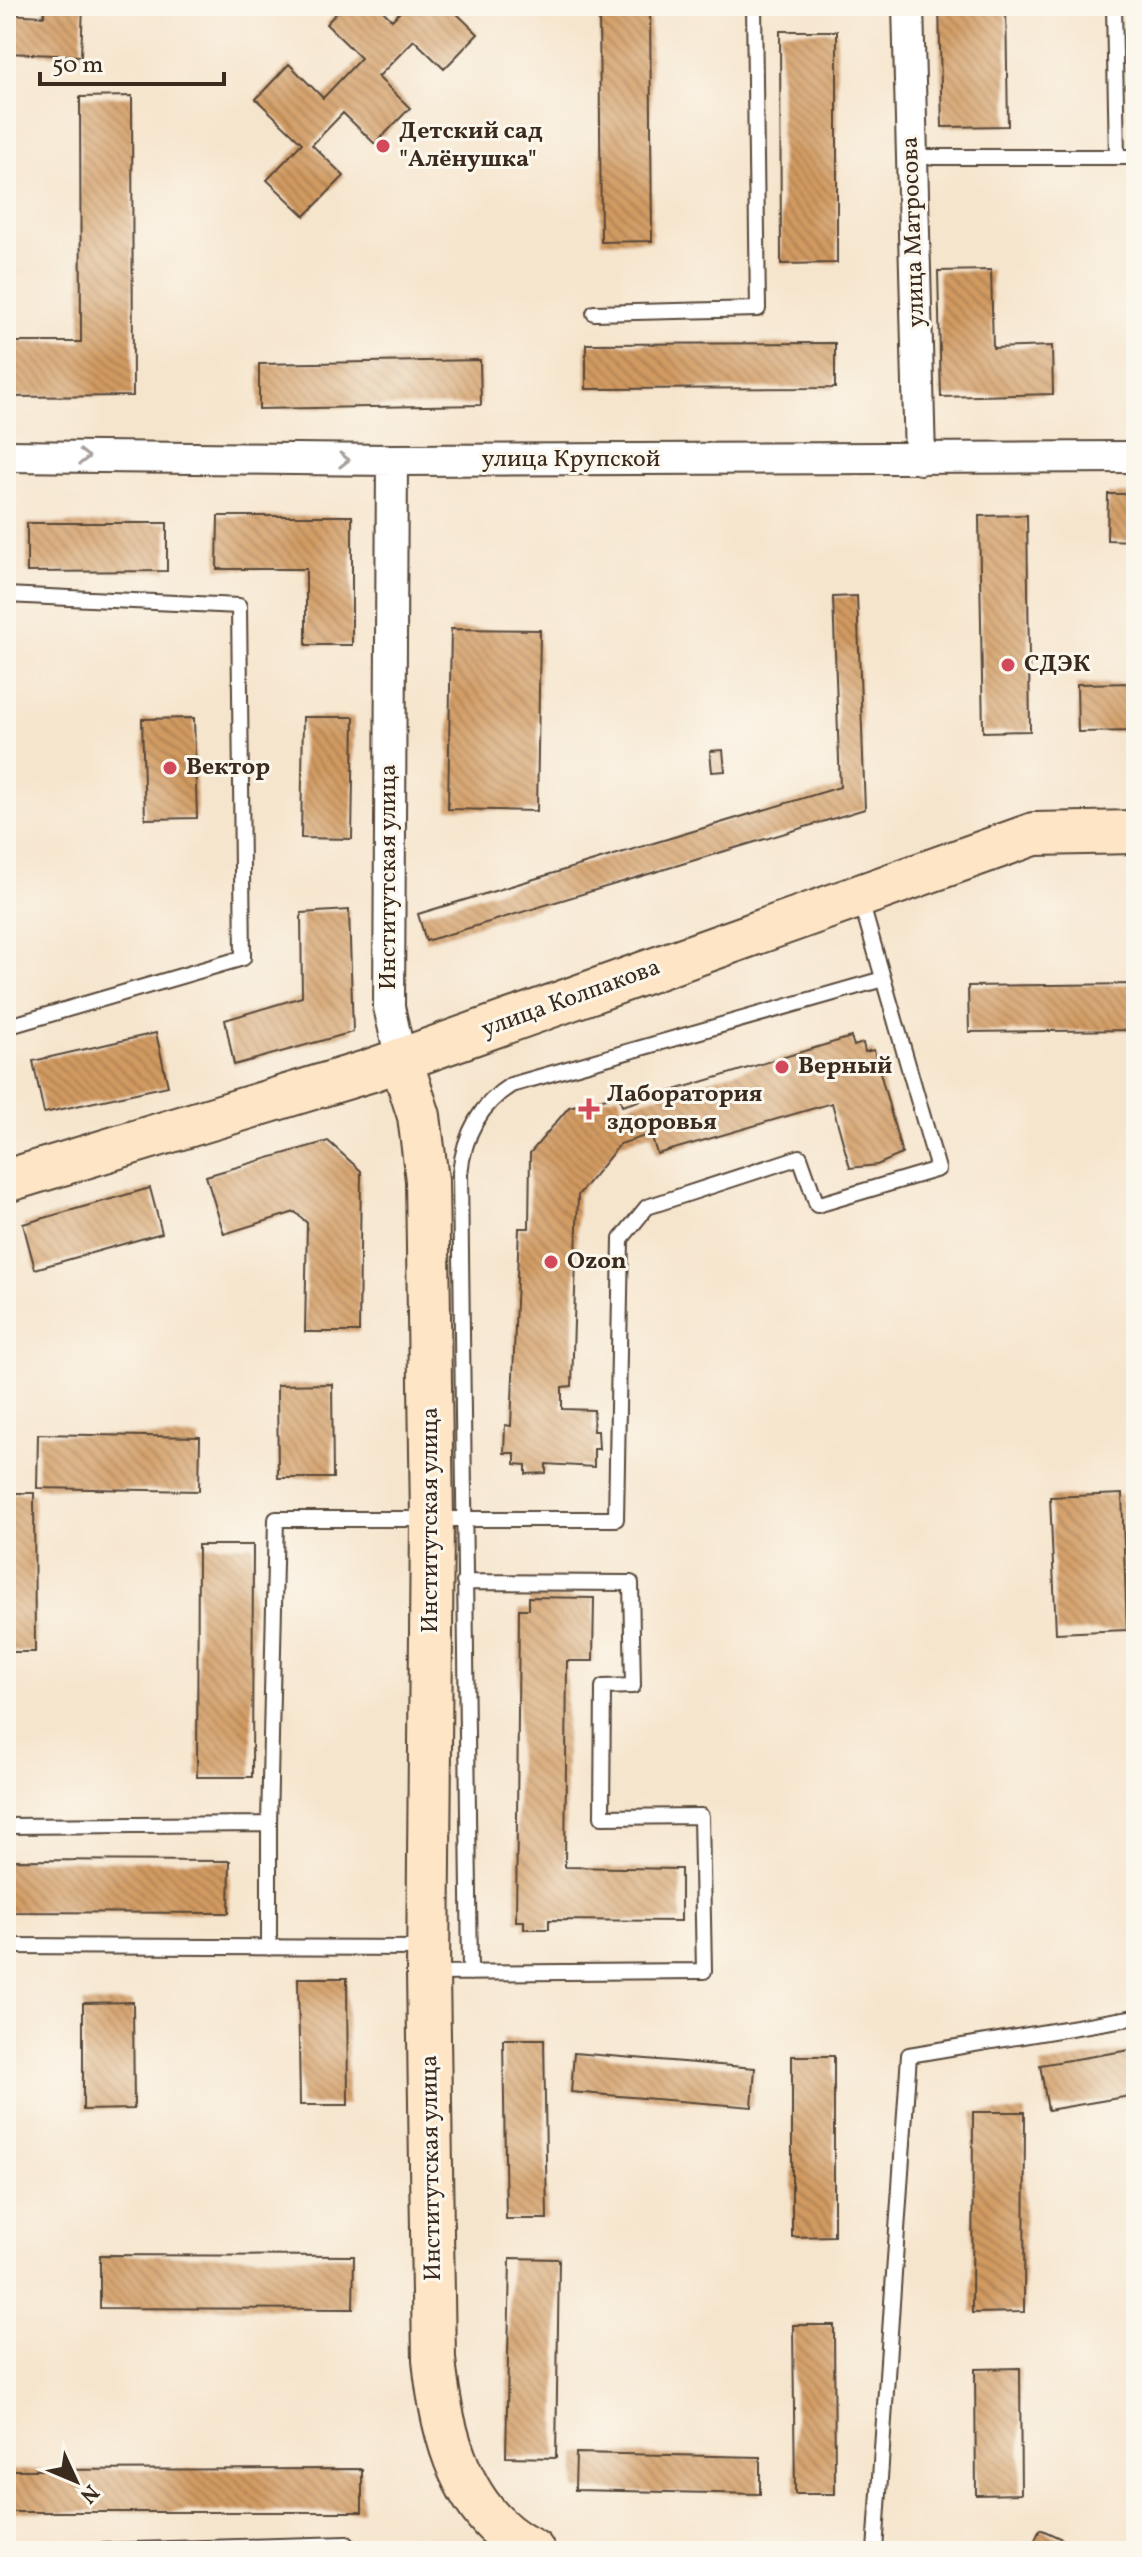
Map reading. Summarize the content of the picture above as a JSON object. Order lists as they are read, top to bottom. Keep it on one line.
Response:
{"streets":{"street":["улица Матросова","улица Крупской","Институтская улица","улица Колпакова"]},"crossings":[["улица Матросова","улица Крупской"],["улица Крупской","Институтская улица"],["Институтская улица","улица Колпакова"]],"places":{"other":["Детский сад \"Алёнушка\"","СДЭК","Вектор","Верный","Ozon"],"health":["Лаборатория здоровья"]},"scale_bar":"50 m","north":"bottom right"}
